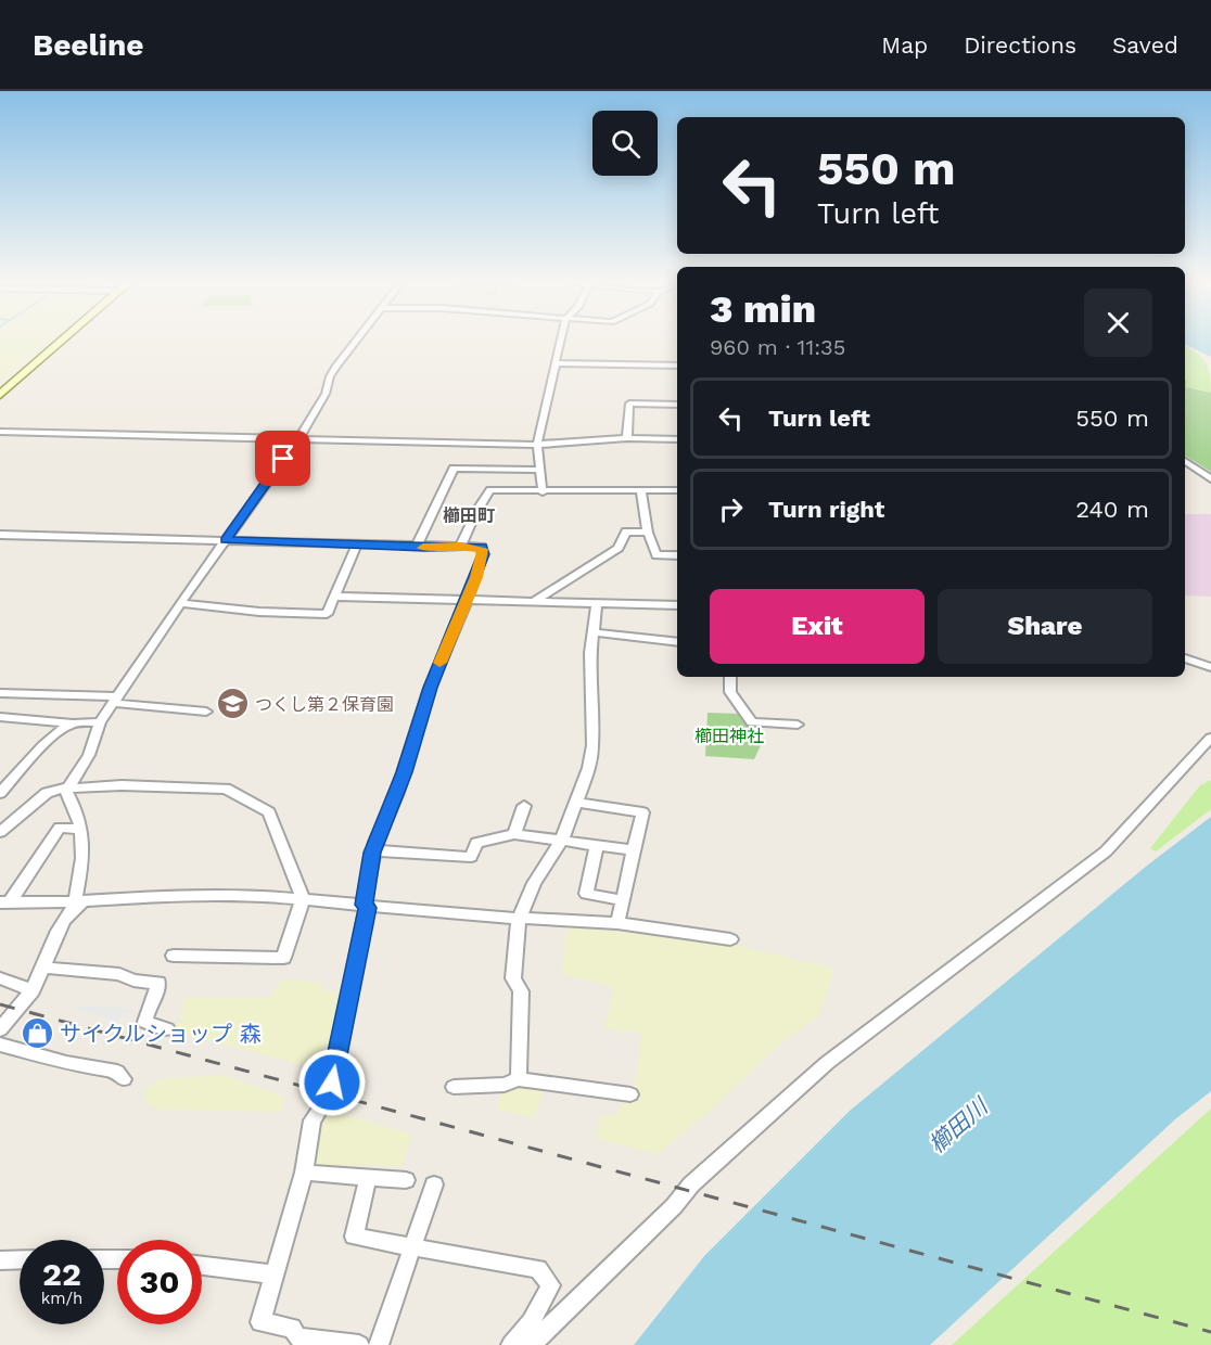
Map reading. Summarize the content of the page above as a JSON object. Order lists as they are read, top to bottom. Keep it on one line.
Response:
{"districts":["櫛田町"],"water":["櫛田川"],"parks":["櫛田神社"],"places":{"school or university":["つくし第２保育園"],"shop":["サイクルショップ 森"]},"page":{"header":"Beeline","nav":["Map","Directions","Saved"],"turn":["550 m","Turn left"],"heading":["3 min","960 m · 11:35"],"list":[{"name":"Turn left","value":"550 m"},{"name":"Turn right","value":"240 m"}],"buttons":["Exit","Share"],"speed":"22 km/h","limit":"30"}}
